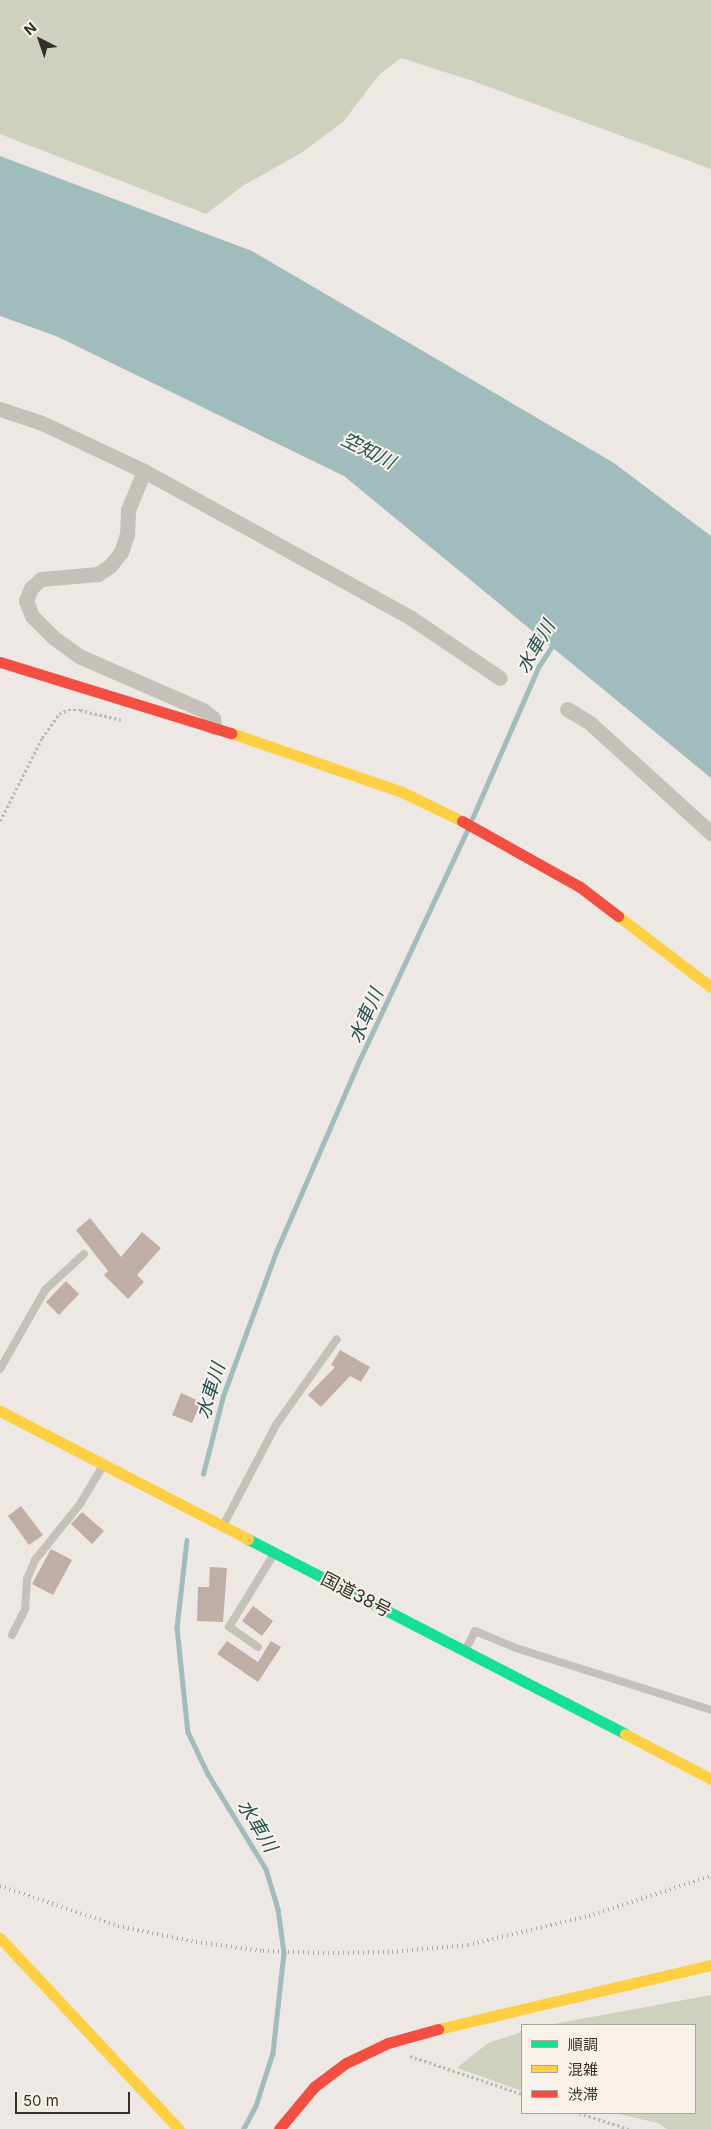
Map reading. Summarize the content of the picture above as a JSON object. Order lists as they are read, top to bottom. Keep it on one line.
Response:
{"streets":{"main road":["国道38号"]},"water":["空知川","水車川"],"legend":["順調","混雑","渋滞"],"scale_bar":"50 m","north":"top left"}
